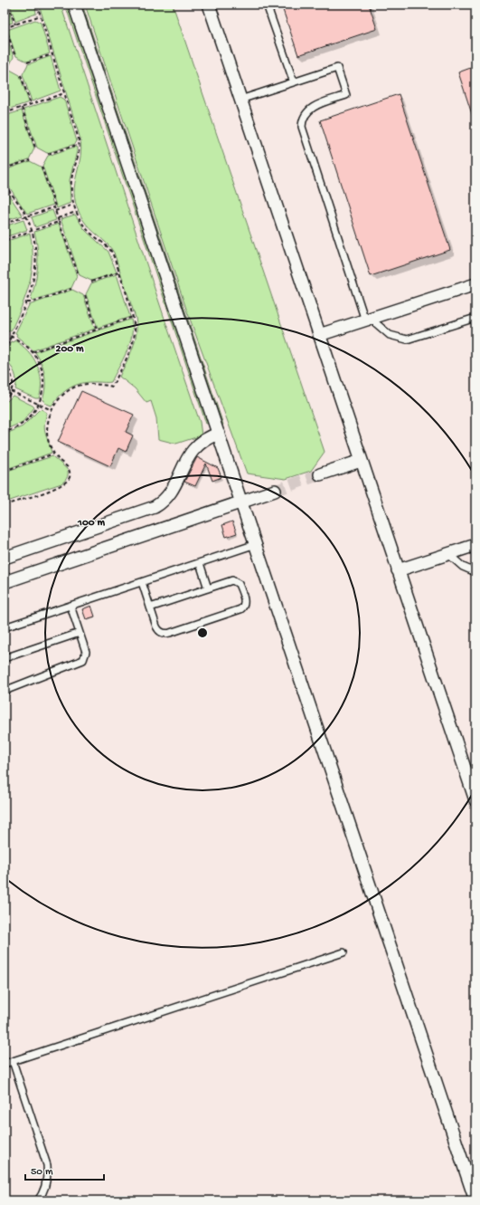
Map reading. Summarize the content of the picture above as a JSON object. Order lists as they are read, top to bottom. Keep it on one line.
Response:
{"scale_bar":"50 m","rings":["200 m","100 m"]}
